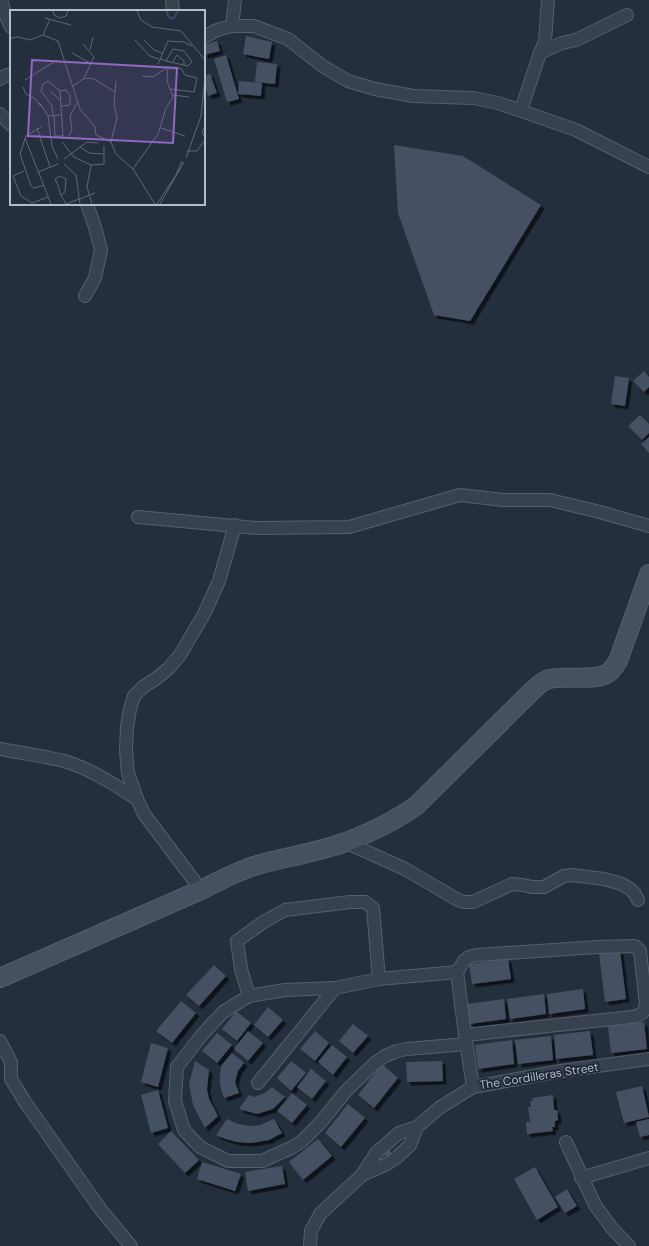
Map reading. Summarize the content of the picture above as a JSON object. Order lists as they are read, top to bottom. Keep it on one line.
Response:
{"streets":{"street":["The Cordilleras Street"]}}
